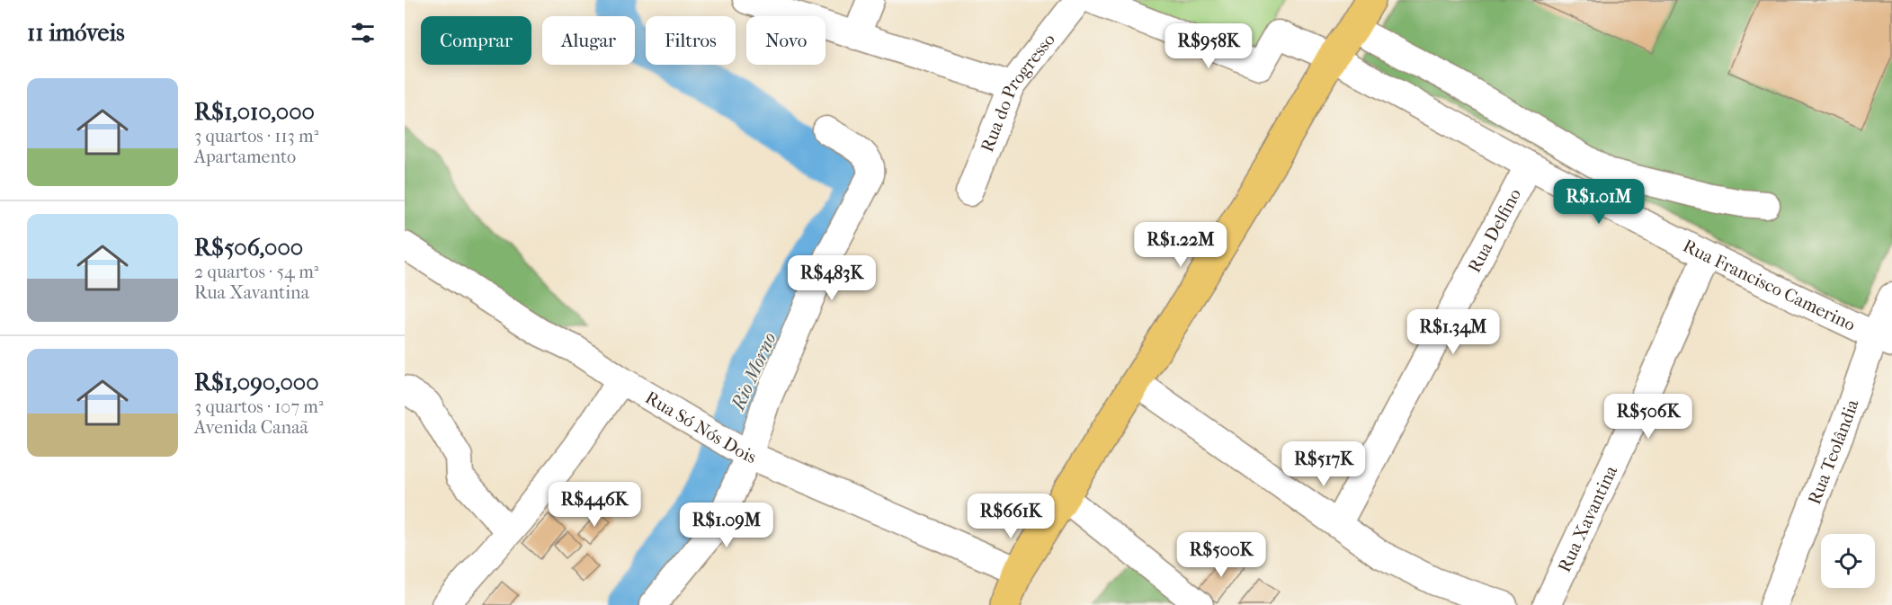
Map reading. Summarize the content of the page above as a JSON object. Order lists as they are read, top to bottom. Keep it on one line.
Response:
{"streets":{"street":["Rua do Progresso","Rua Delfino","Rua Francisco Camerino","Rua Só Nós Dois","Rua Teolândia","Rua Xavantina"]},"crossings":[["Rua Delfino","Rua Francisco Camerino"],["Rua Francisco Camerino","Rua Teolândia"],["Rua Francisco Camerino","Rua Xavantina"]],"water":["Rio Morno"],"page":{"heading":"11 imóveis","chip":["Comprar","Alugar","Filtros","Novo"],"price":["R$958K","R$1.01M","R$1.22M","R$483K","R$1.34M","R$506K","R$517K","R$446K","R$661K","R$1.09M","R$500K"],"list":[{"name":"R$1,010,000","note":"3 quartos · 113 m² · Apartamento"},{"name":"R$506,000","note":"2 quartos · 54 m² · Rua Xavantina"},{"name":"R$1,090,000","note":"3 quartos · 107 m² · Avenida Canaã"}]}}
